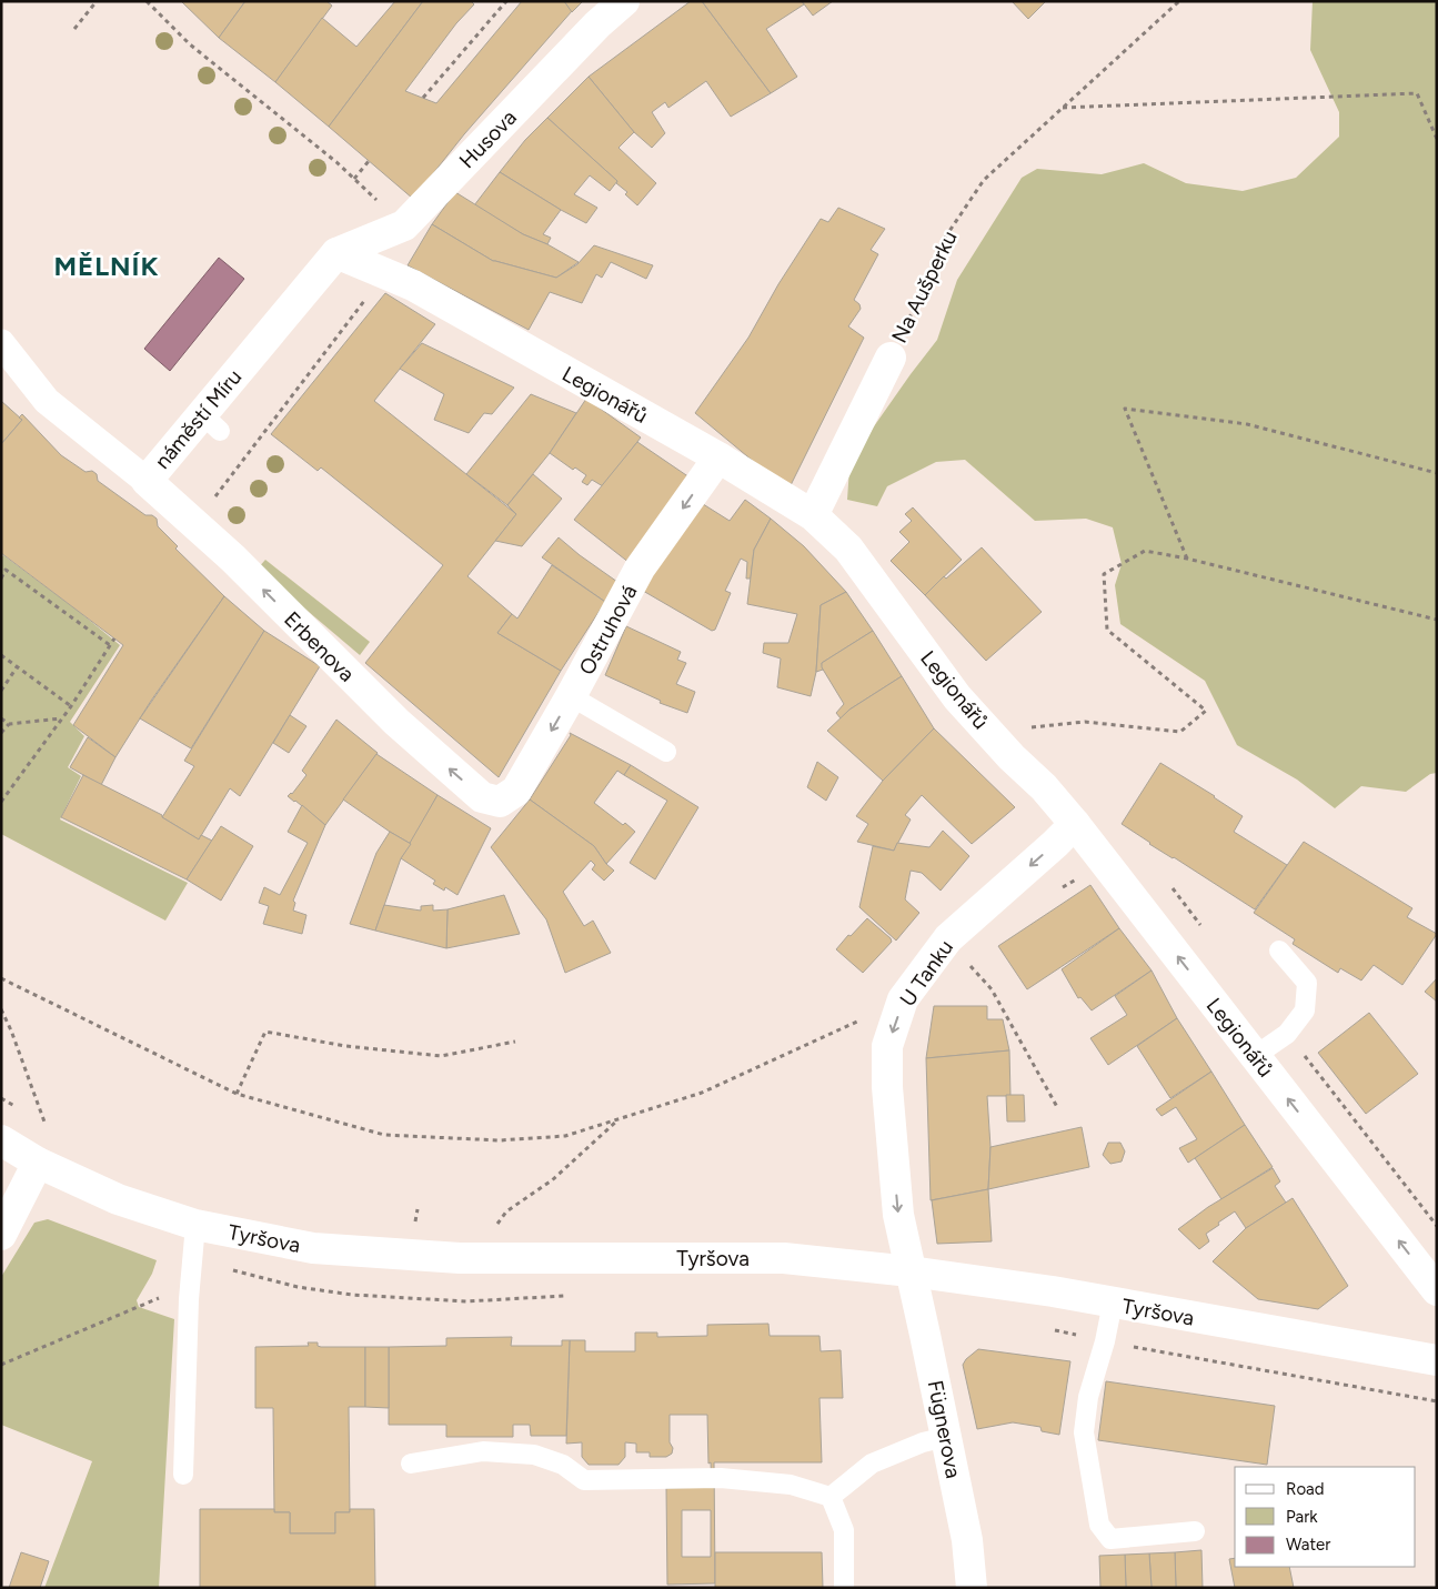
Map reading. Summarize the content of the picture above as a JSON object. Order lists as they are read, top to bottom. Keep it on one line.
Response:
{"streets":{"street":["Husova","Na Aušperku","Legionářů","náměstí Míru","Ostruhová","Erbenova","U Tanku","Tyršova","Fügnerova"]},"crossings":[["Husova","Legionářů"],["Husova","náměstí Míru"],["Na Aušperku","Legionářů"],["Legionářů","náměstí Míru"],["Legionářů","Ostruhová"],["Legionářů","U Tanku"],["náměstí Míru","Erbenova"],["Ostruhová","Erbenova"],["U Tanku","Tyršova"],["U Tanku","Fügnerova"],["Tyršova","Fügnerova"]],"one_way":["Legionářů","Ostruhová","Erbenova","U Tanku"],"districts":["MĚLNÍK"],"legend":["Road","Park","Water"]}
